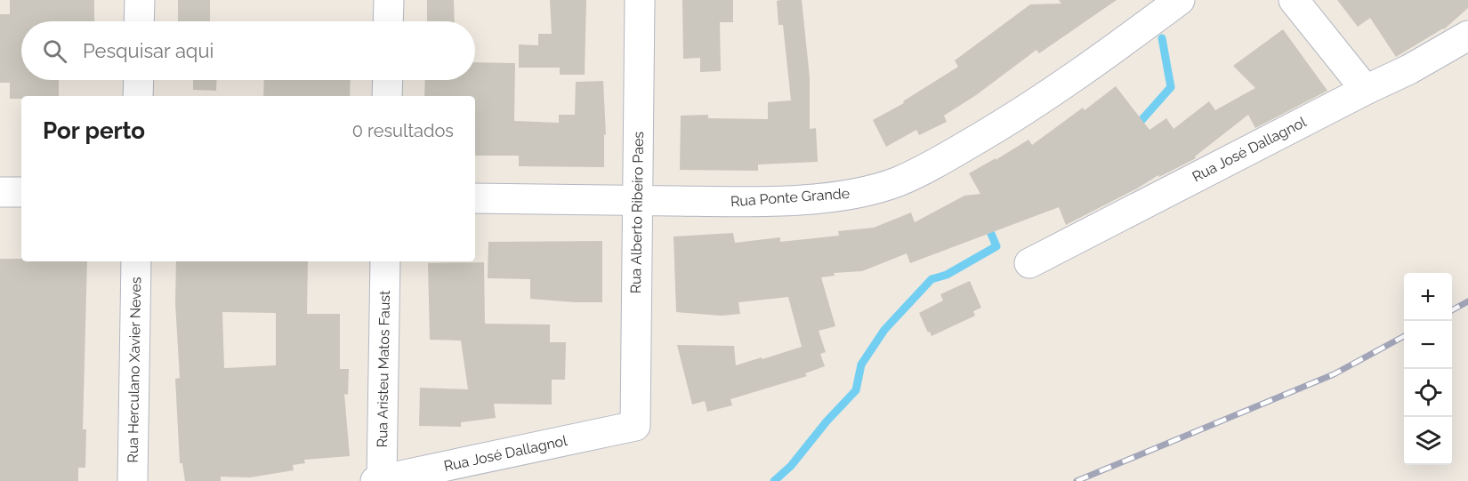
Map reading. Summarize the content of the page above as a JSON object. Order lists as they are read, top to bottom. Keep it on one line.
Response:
{"streets":{"street":["Rua José Dallagnol","Rua Ponte Grande","Rua Alberto Ribeiro Paes","Rua Aristeu Matos Faust","Rua Herculano Xavier Neves"]},"crossings":[["Rua José Dallagnol","Rua Alberto Ribeiro Paes"],["Rua José Dallagnol","Rua Aristeu Matos Faust"],["Rua Ponte Grande","Rua Alberto Ribeiro Paes"]],"page":{"search":"Pesquisar aqui","heading":["Por perto","0 resultados"],"map_buttons":["+","−"]}}
